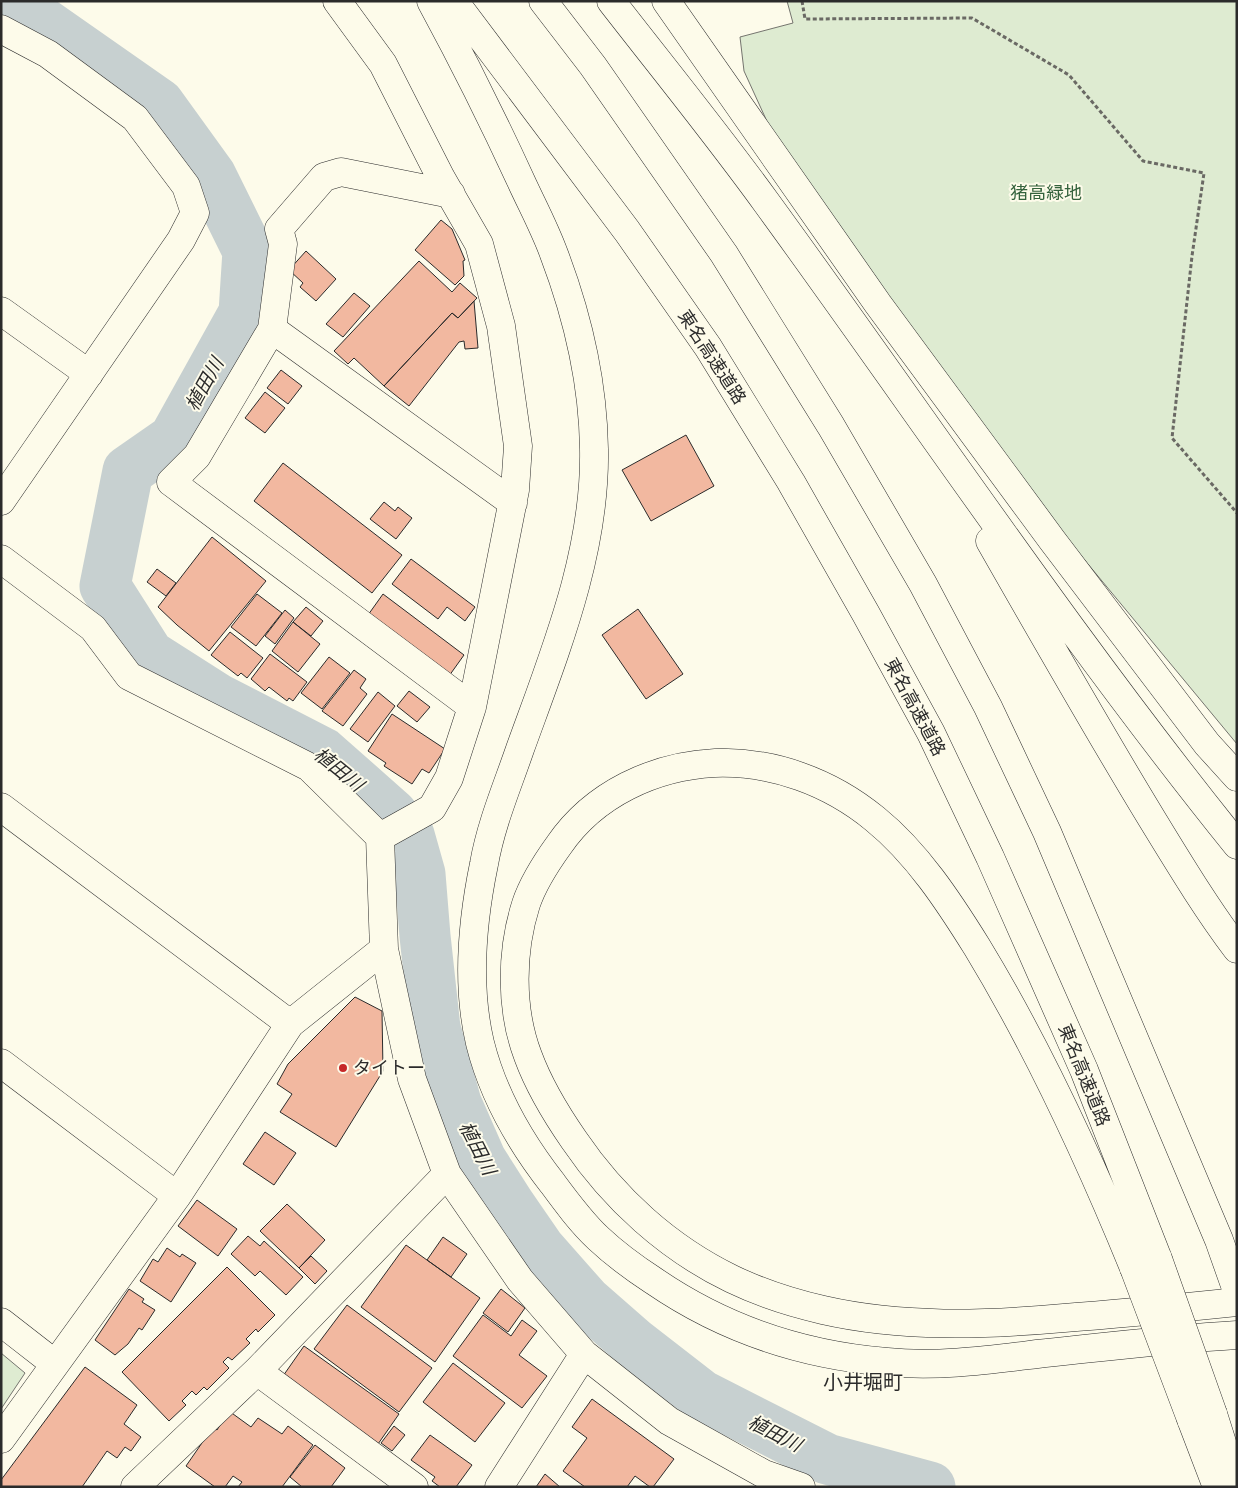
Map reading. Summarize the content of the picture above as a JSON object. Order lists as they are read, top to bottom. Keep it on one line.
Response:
{"streets":{"main road":["東名高速道路"]},"districts":["小井堀町"],"water":["植田川"],"parks":["猪高緑地"],"places":["タイトー"]}
